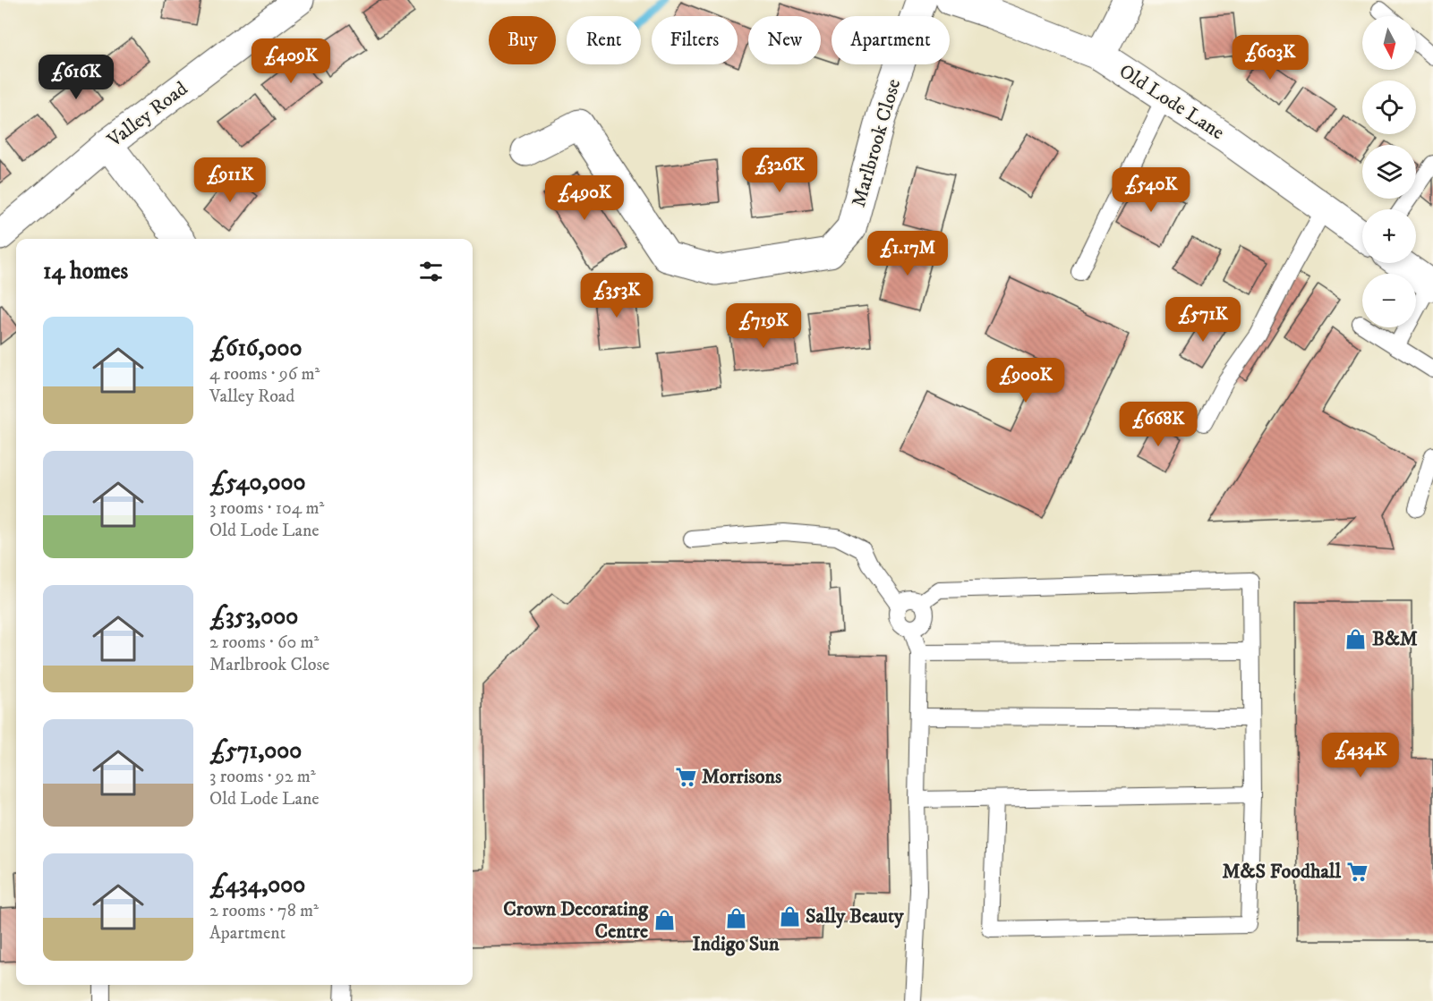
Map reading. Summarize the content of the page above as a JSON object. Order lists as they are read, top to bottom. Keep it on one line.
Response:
{"streets":{"street":["Old Lode Lane","Valley Road","Marlbrook Close"]},"places":{"shop":["B&M","Sally Beauty","Indigo Sun","Crown Decorating Centre"],"supermarket":["Morrisons","M&S Foodhall"]},"north":"bottom","page":{"map_buttons":["+","−"],"chip":["Buy","Rent","Filters","New","Apartment"],"price":["£603K","£409K","£616K","£326K","£911K","£540K","£490K","£1.17M","£353K","£571K","£719K","£900K","£668K","£434K"],"heading":"14 homes","list":[{"name":"£616,000","note":"4 rooms · 96 m² · Valley Road"},{"name":"£540,000","note":"3 rooms · 104 m² · Old Lode Lane"},{"name":"£353,000","note":"2 rooms · 60 m² · Marlbrook Close"},{"name":"£571,000","note":"3 rooms · 92 m² · Old Lode Lane"},{"name":"£434,000","note":"2 rooms · 78 m² · Apartment"}]}}
